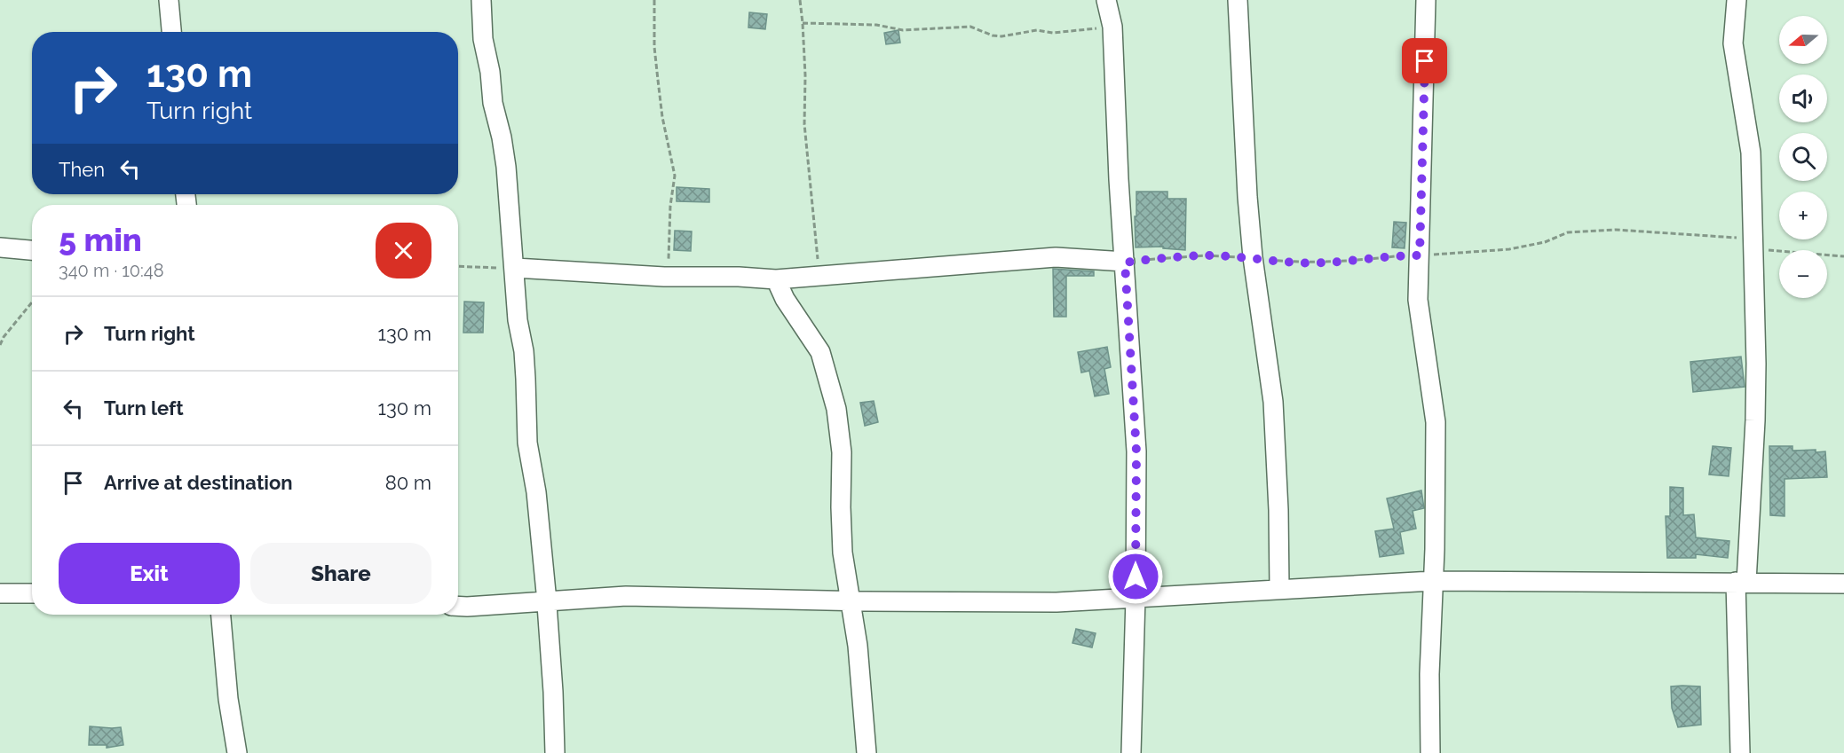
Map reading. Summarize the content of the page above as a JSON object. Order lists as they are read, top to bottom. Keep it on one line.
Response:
{"north":"left","page":{"map_buttons":["+","−"],"turn":["130 m","Turn right"],"then":"Then","heading":["5 min","340 m · 10:48"],"list":[{"name":"Turn right","value":"130 m"},{"name":"Turn left","value":"130 m"},{"name":"Arrive at destination","value":"80 m"}],"buttons":["Exit","Share"]}}
